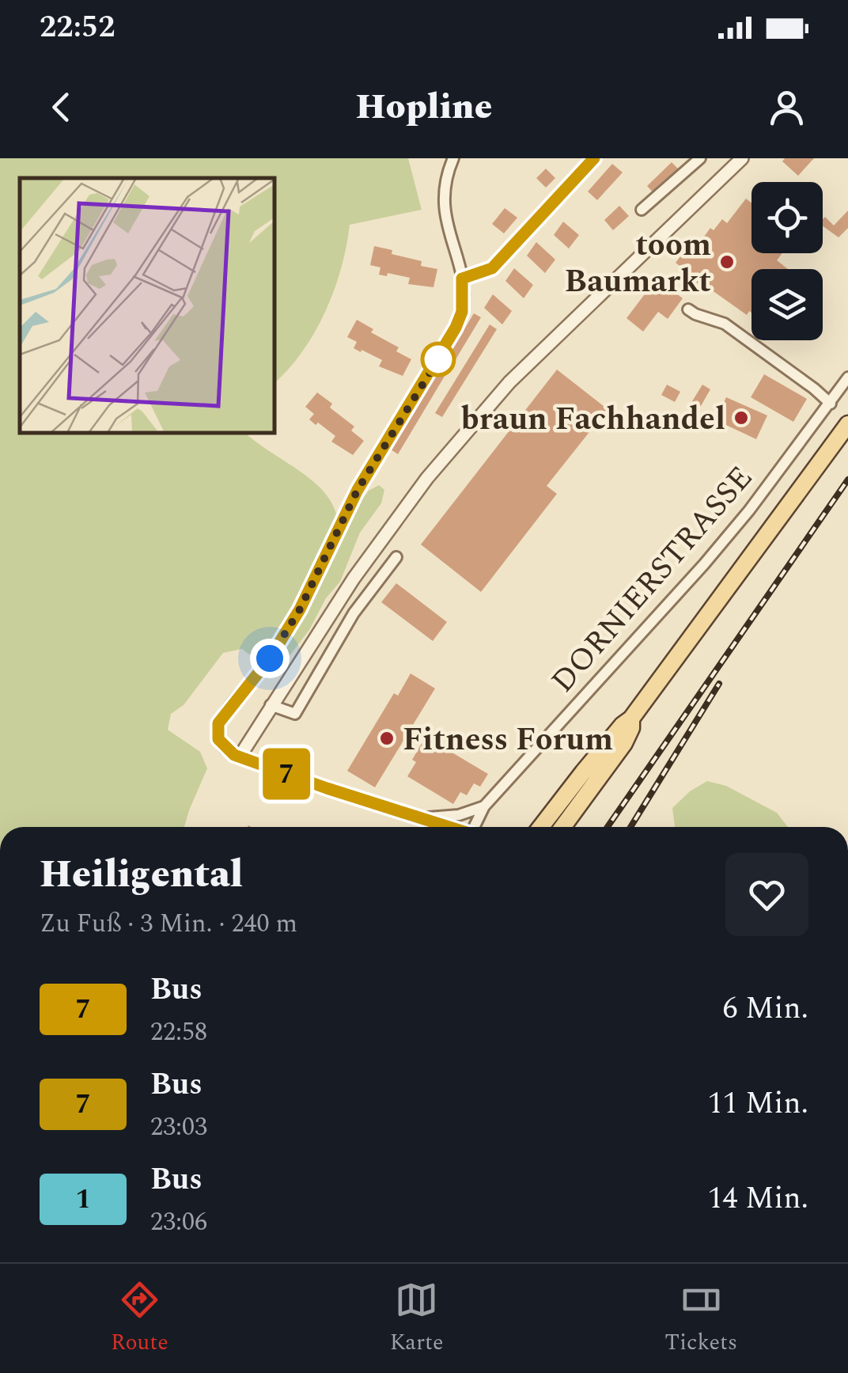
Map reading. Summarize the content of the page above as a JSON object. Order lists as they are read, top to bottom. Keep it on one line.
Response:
{"streets":{"street":["DORNIERSTRASSE"]},"places":["toom Baumarkt","braun Fachhandel","Fitness Forum"],"lines":["bus line 7"],"page":{"status":"22:52","header":"Hopline","on_map":"7","heading":["Heiligental","Zu Fuß · 3 Min. · 240 m"],"list":[{"mark":"7","name":"Bus","note":"22:58","value":"6 Min."},{"mark":"7","name":"Bus","note":"23:03","value":"11 Min."},{"mark":"1","name":"Bus","note":"23:06","value":"14 Min."}],"tabs":["Route","Karte","Tickets"]}}
